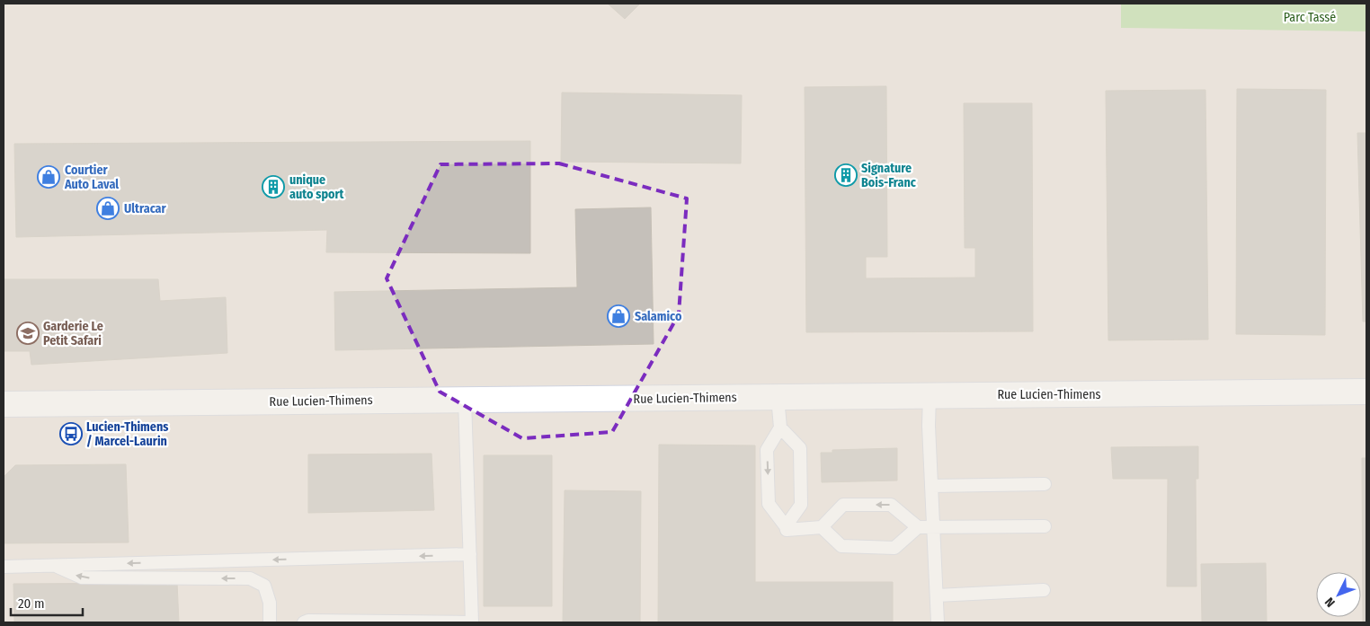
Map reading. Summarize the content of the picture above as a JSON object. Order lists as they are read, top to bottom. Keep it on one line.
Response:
{"streets":{"street":["Rue Lucien-Thimens"]},"parks":["Parc Tassé"],"places":{"building":["Signature Bois-Franc","unique auto sport"],"shop":["Courtier Auto Laval","Ultracar","Salamico"],"school or university":["Garderie Le Petit Safari"],"bus stop":["Lucien-Thimens / Marcel-Laurin"]},"scale_bar":"20 m","north":"bottom left"}
